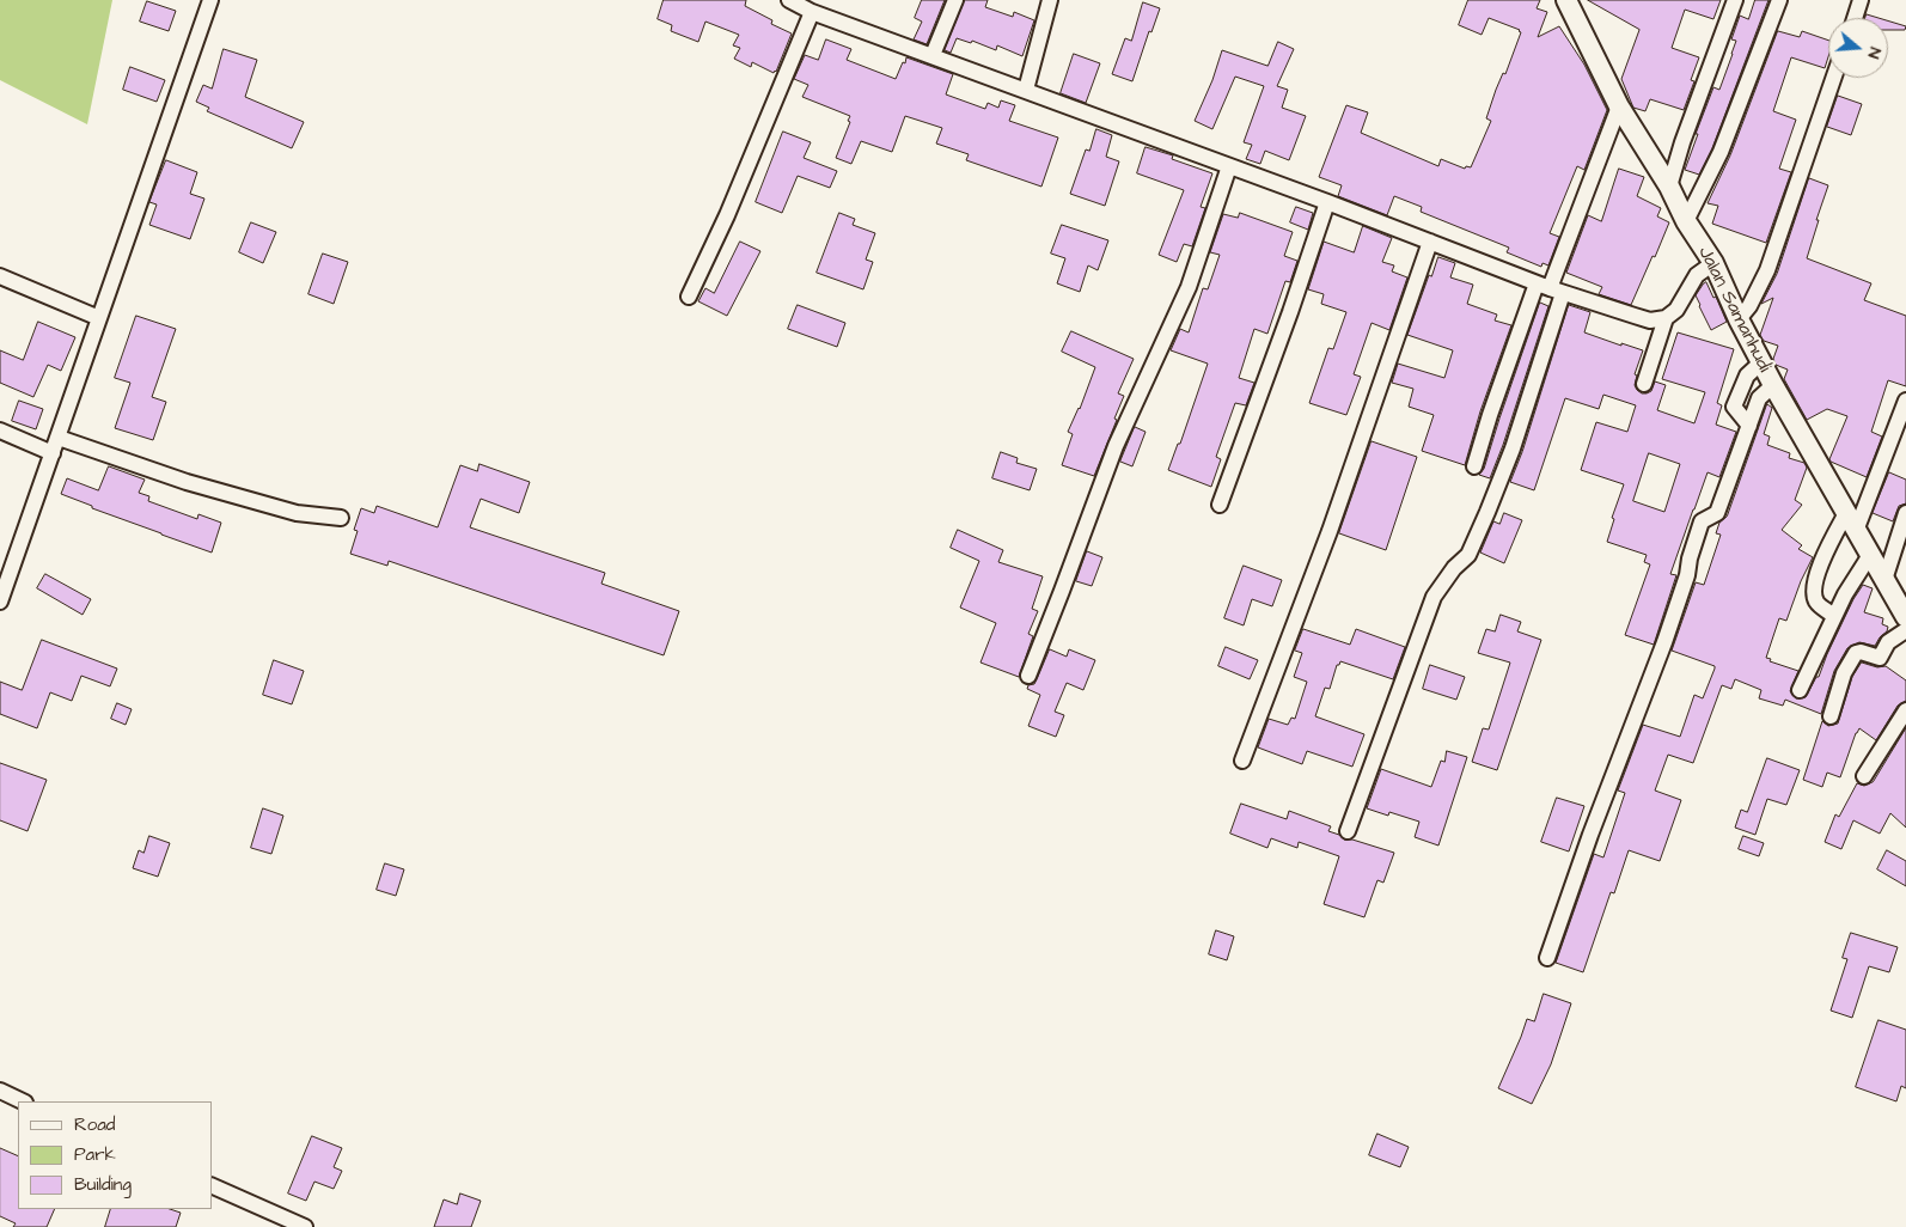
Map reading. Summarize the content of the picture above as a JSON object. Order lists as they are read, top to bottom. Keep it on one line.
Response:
{"streets":{"street":["Jalan Samanhudi"]},"legend":["Road","Park","Building"],"north":"right"}
